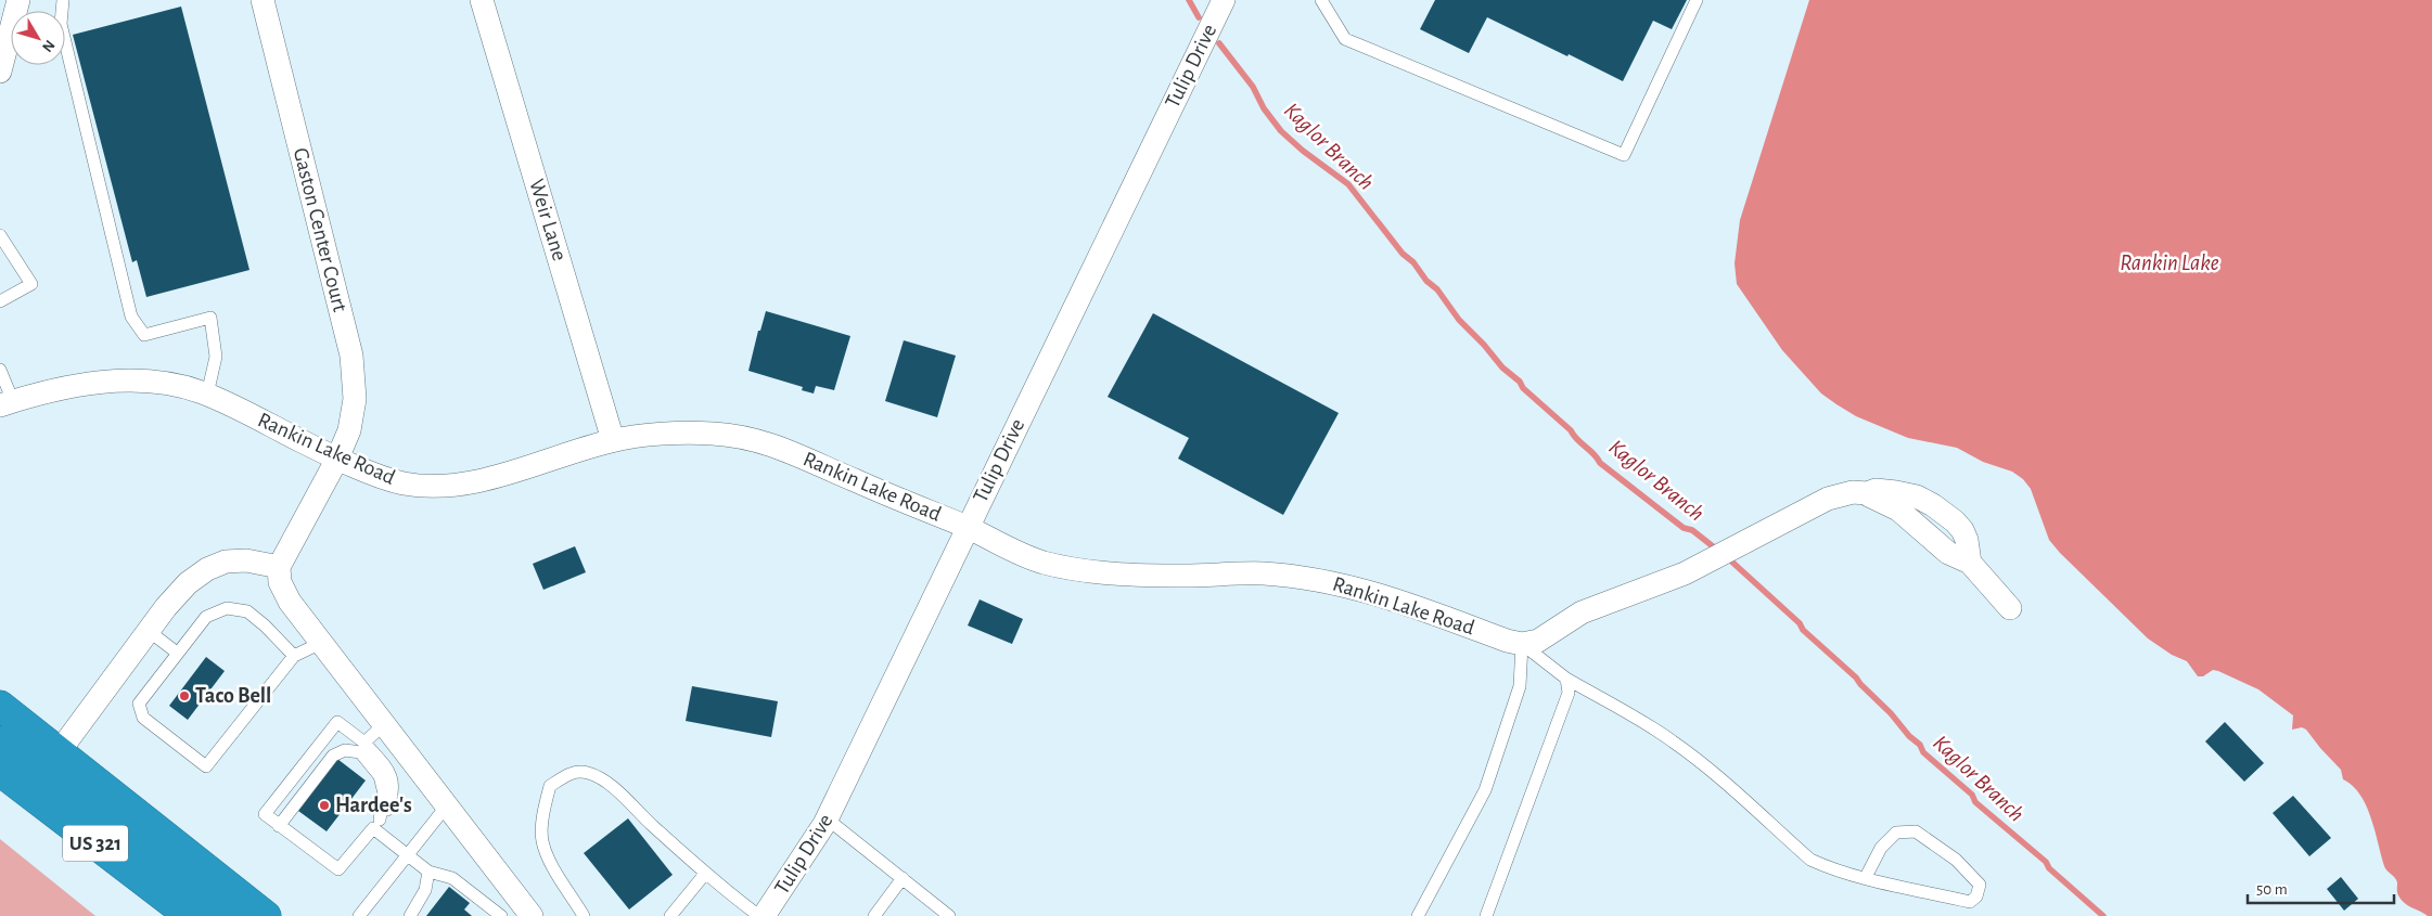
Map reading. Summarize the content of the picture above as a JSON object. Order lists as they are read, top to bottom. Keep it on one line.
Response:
{"streets":{"highway":["US 321"],"street":["Tulip Drive","Weir Lane","Gaston Center Court","Rankin Lake Road"]},"crossings":[["Tulip Drive","Rankin Lake Road"],["Weir Lane","Rankin Lake Road"],["Gaston Center Court","Rankin Lake Road"]],"water":["Kaglor Branch","Rankin Lake"],"places":["Taco Bell","Hardee's"],"scale_bar":"50 m","north":"bottom right"}
